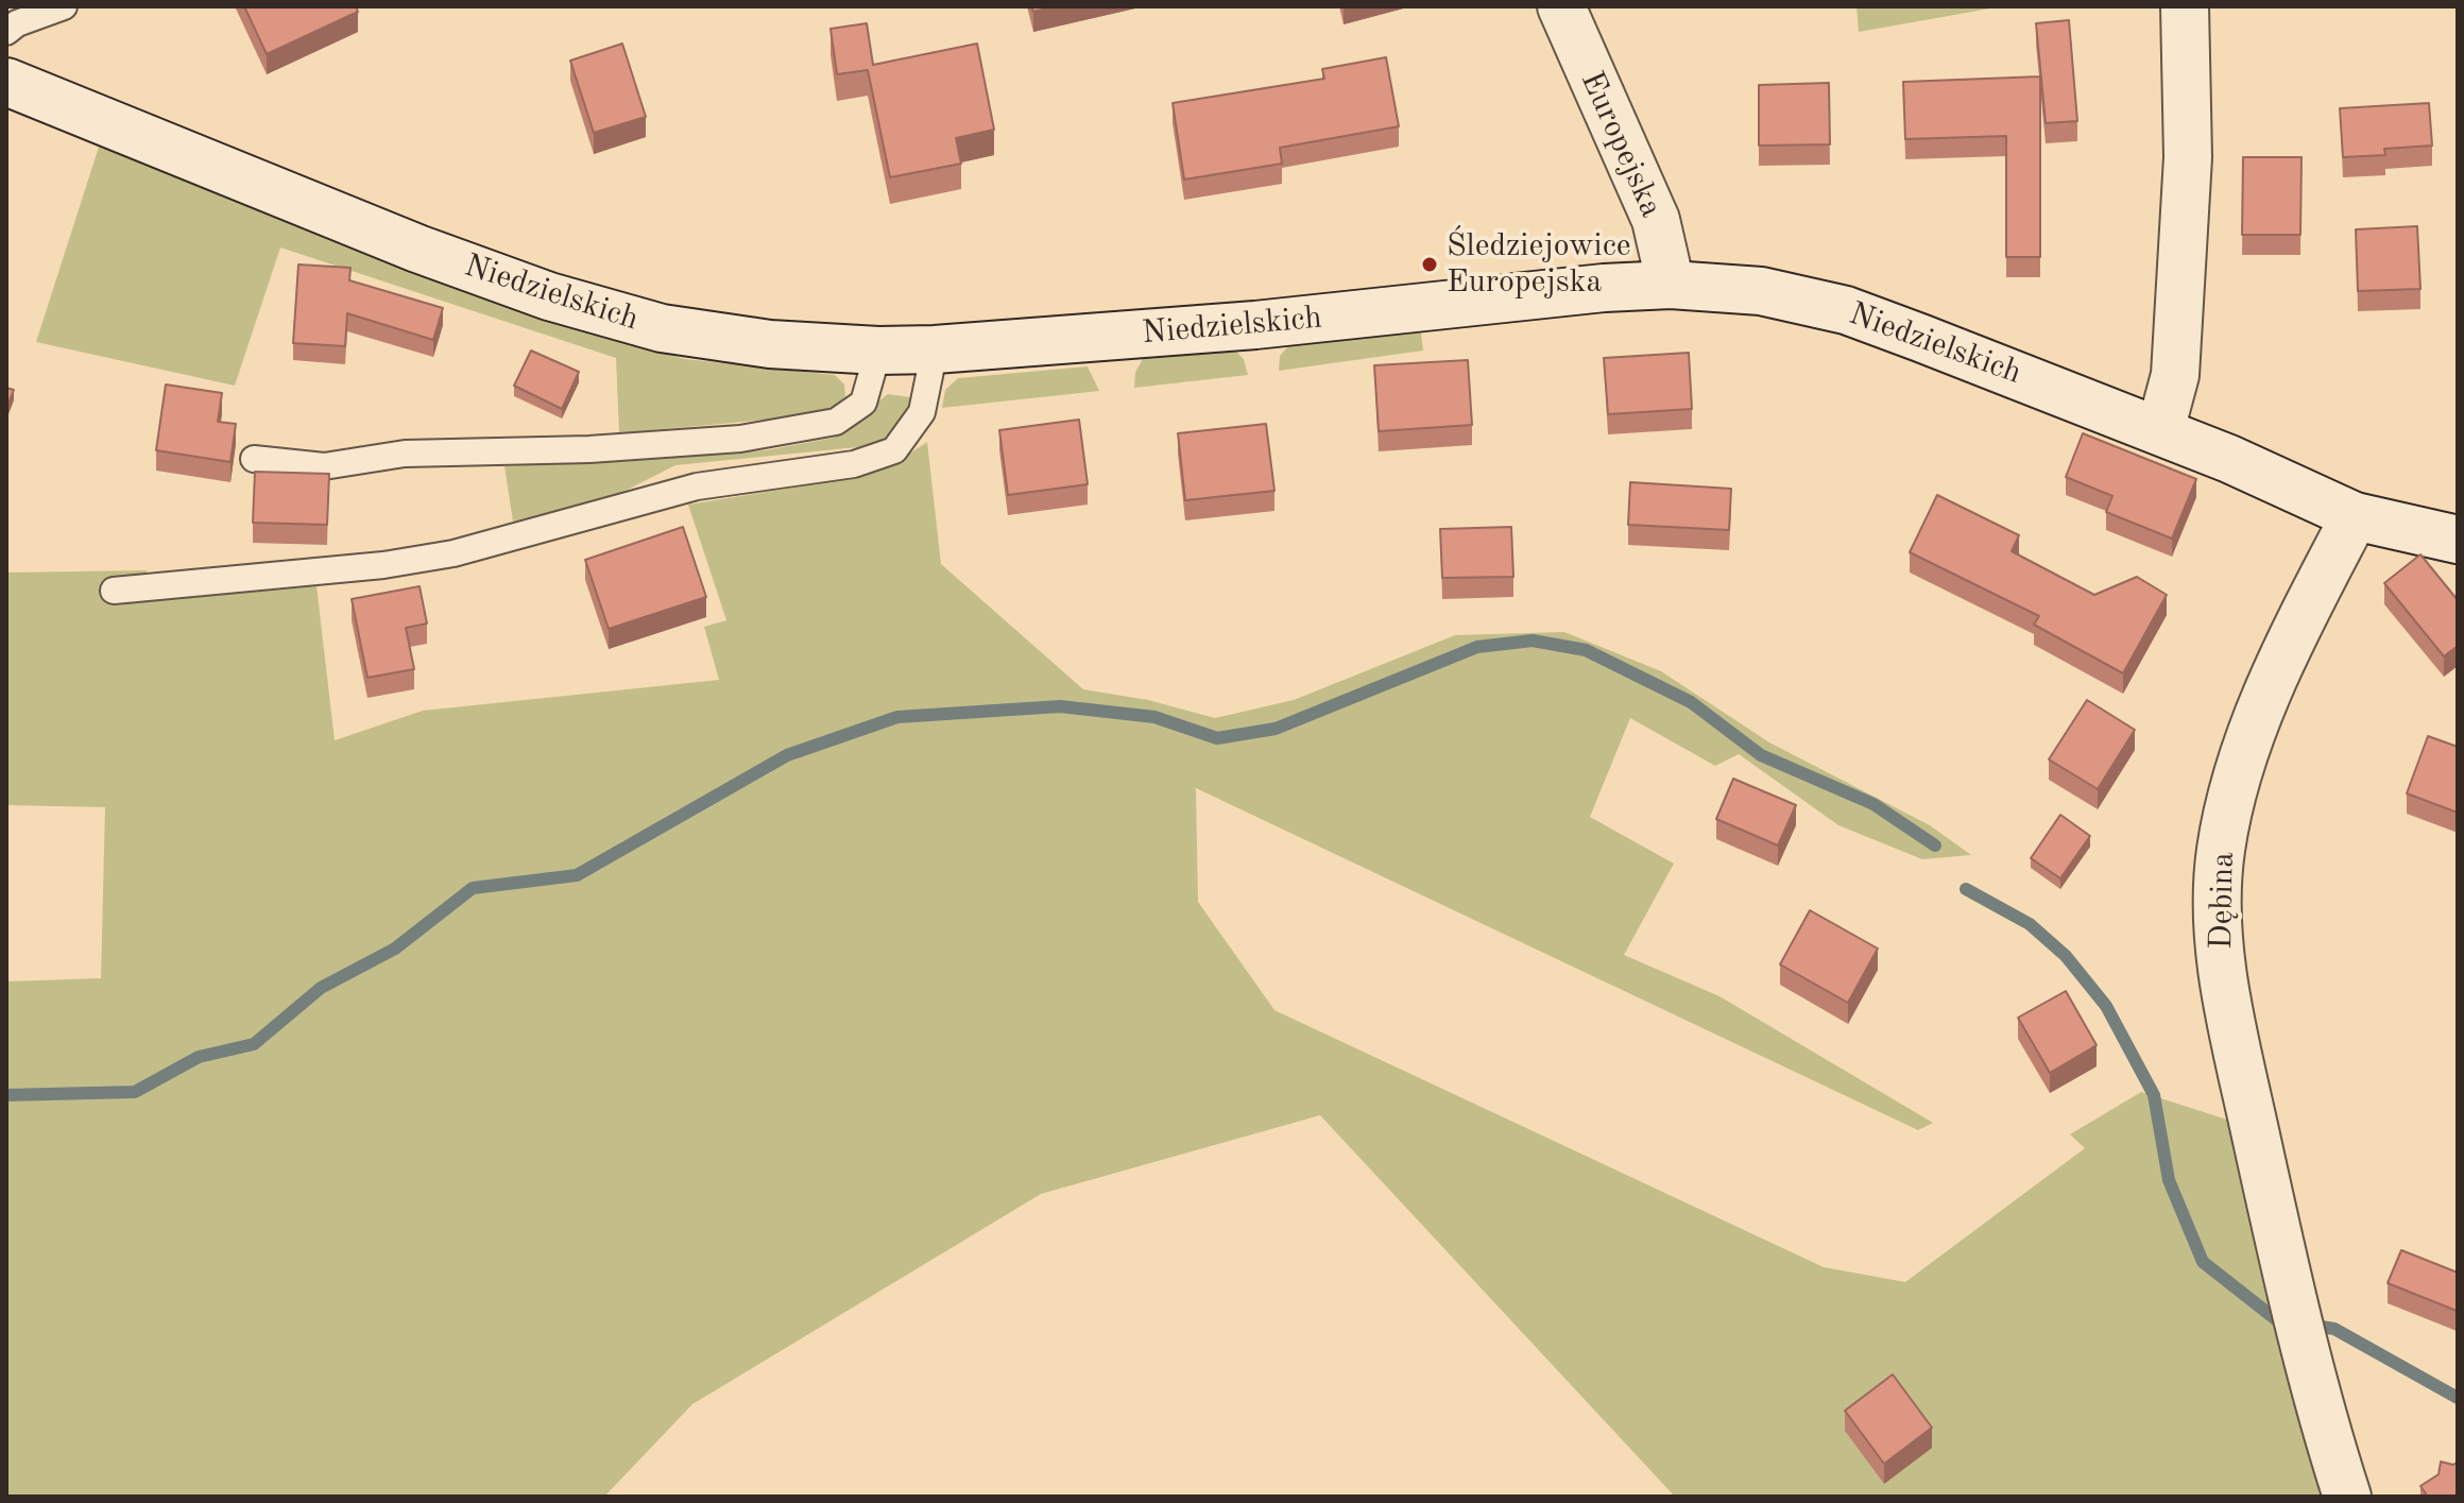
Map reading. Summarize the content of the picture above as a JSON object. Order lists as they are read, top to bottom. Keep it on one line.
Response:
{"streets":{"street":["Europejska","Niedzielskich","Dębina"]},"crossings":[["Europejska","Niedzielskich"],["Niedzielskich","Dębina"]],"places":["Śledziejowice Europejska"]}
